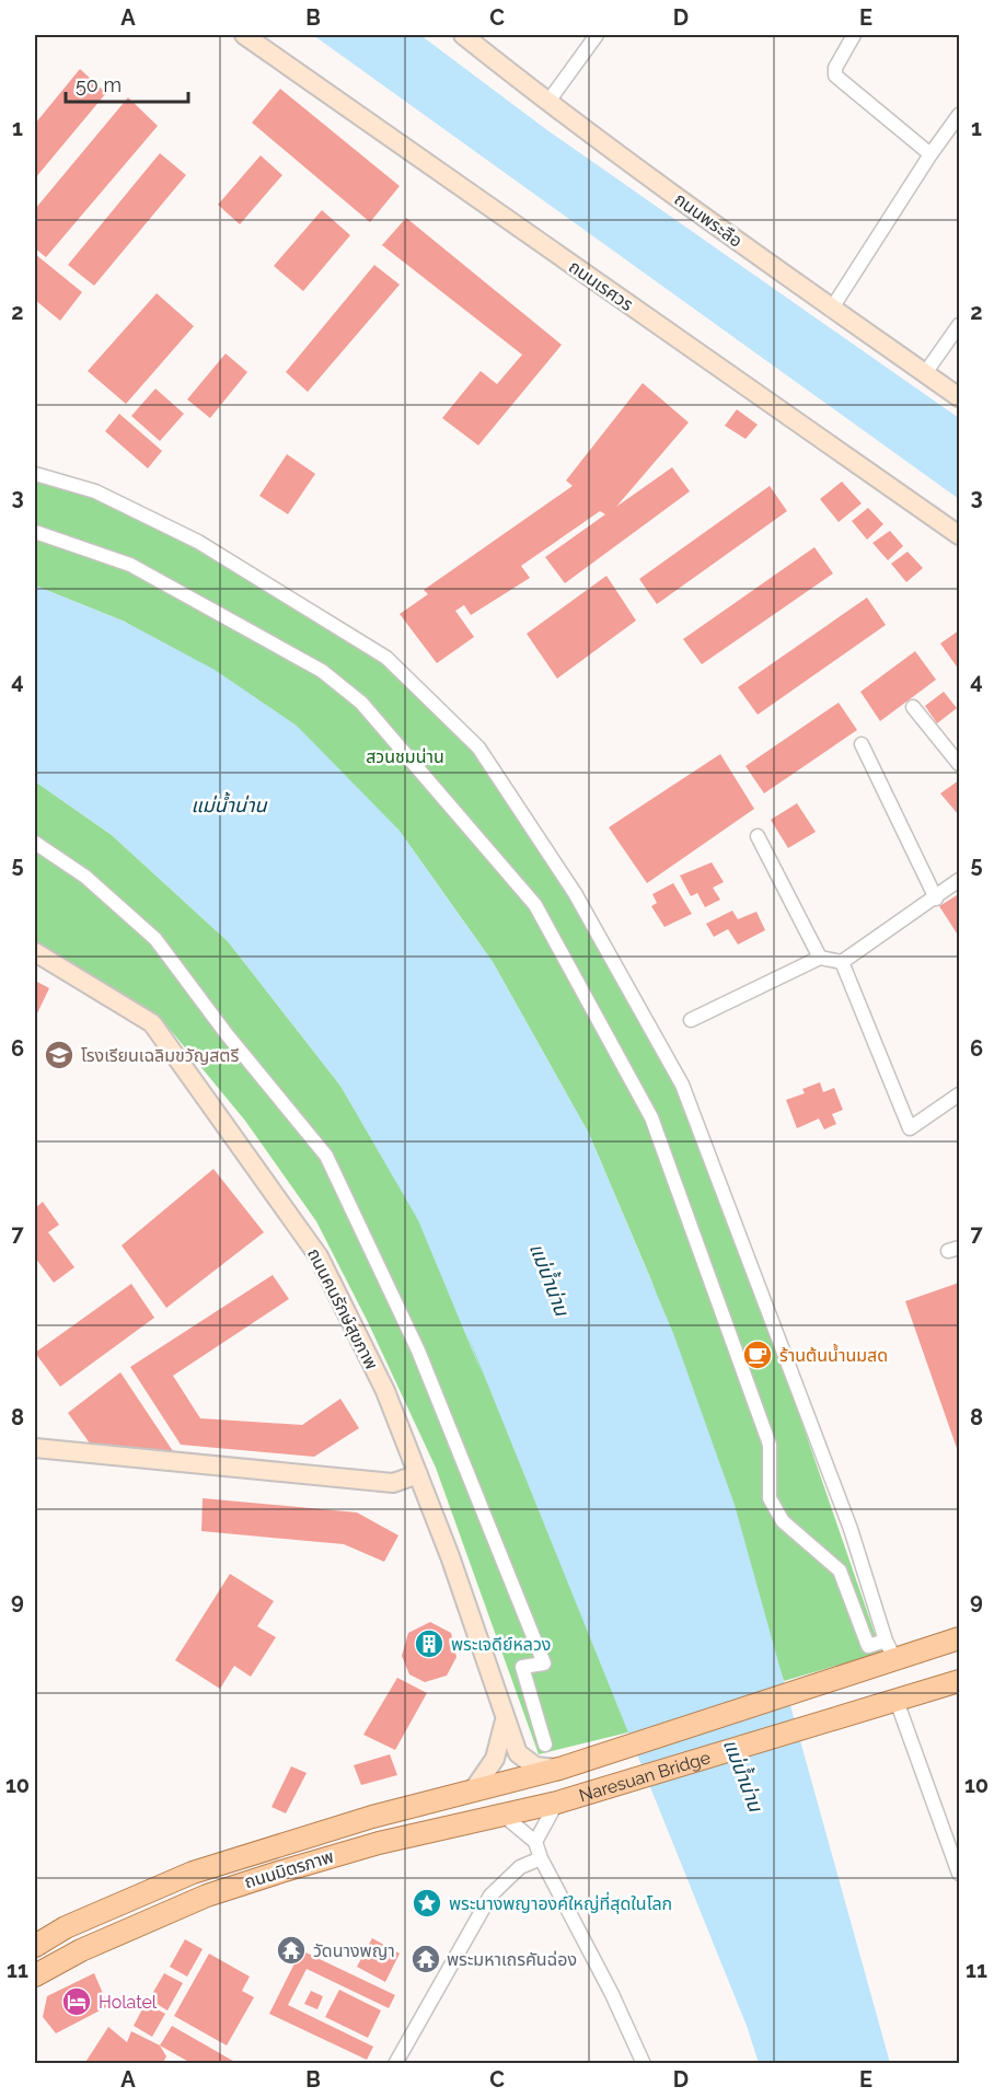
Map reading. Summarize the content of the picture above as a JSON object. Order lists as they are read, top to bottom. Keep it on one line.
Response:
{"streets":{"main road":["Naresuan Bridge","ถนนมิตรภาพ"],"street":["ถนนพระลือ","ถนนเรศวร","ถนนคนรักษ์สุขภาพ"]},"crossings":[["ถนนคนรักษ์สุขภาพ","Naresuan Bridge"],["ถนนคนรักษ์สุขภาพ","ถนนมิตรภาพ"],["Naresuan Bridge","ถนนมิตรภาพ"]],"water":["แม่น้ำน่าน"],"parks":["สวนชมน่าน"],"places":{"school or university":["โรงเรียนเฉลิมขวัญสตรี"],"cafe":["ร้านต้นน้ำนมสด"],"building":["พระเจดีย์หลวง"],"place":["พระนางพญาองค์ใหญ่ที่สุดในโลก"],"temple":["วัดนางพญา","พระมหาเถรคันฉ่อง"],"hotel":["Holatel"]},"scale_bar":"50 m","grid":{"columns":["A","B","C","D","E"],"rows":["1","2","3","4","5","6","7","8","9","10","11"]}}
